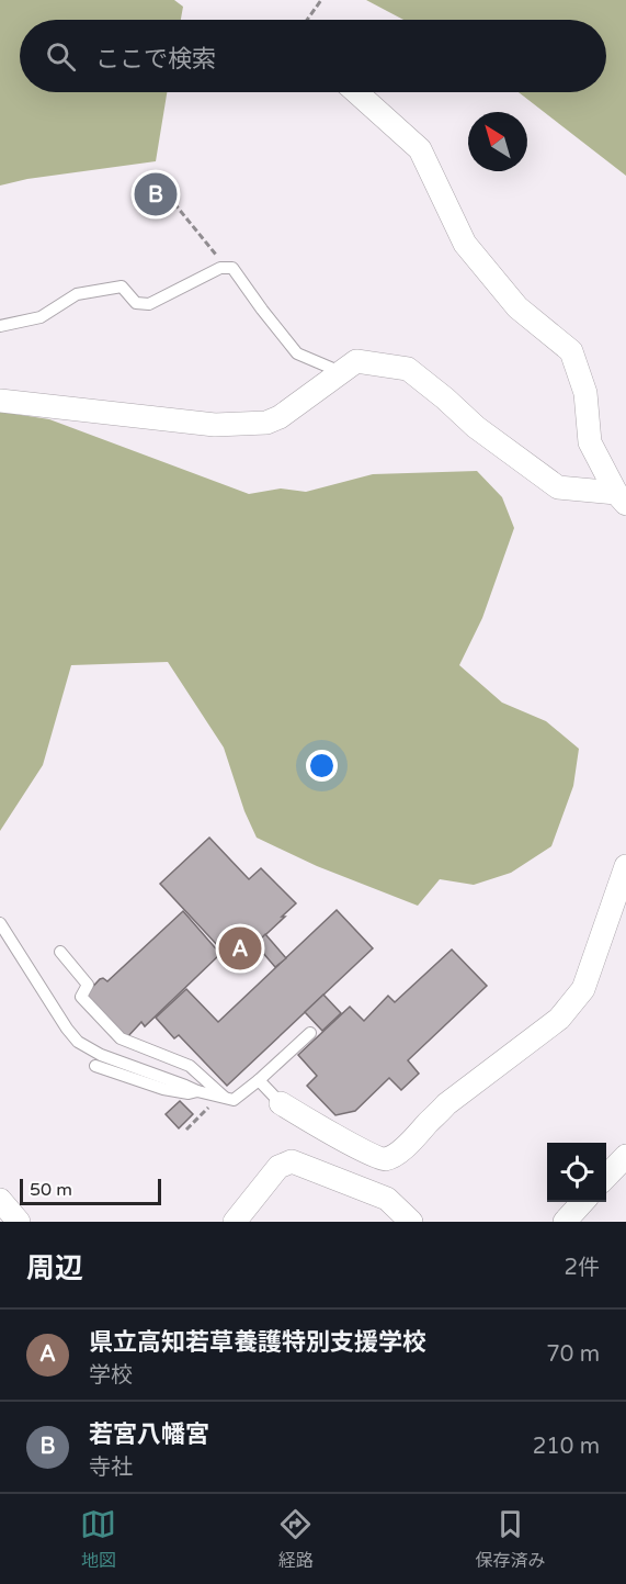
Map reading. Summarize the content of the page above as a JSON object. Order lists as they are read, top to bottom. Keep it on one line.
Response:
{"scale_bar":"50 m","north":"top left","page":{"search":"ここで検索","pins":["B","A"],"scale":"50 m","heading":["周辺","2件"],"list":[{"mark":"A","name":"県立高知若草養護特別支援学校","note":"学校","value":"70 m"},{"mark":"B","name":"若宮八幡宮","note":"寺社","value":"210 m"}],"nav":["地図","経路","保存済み"]}}
